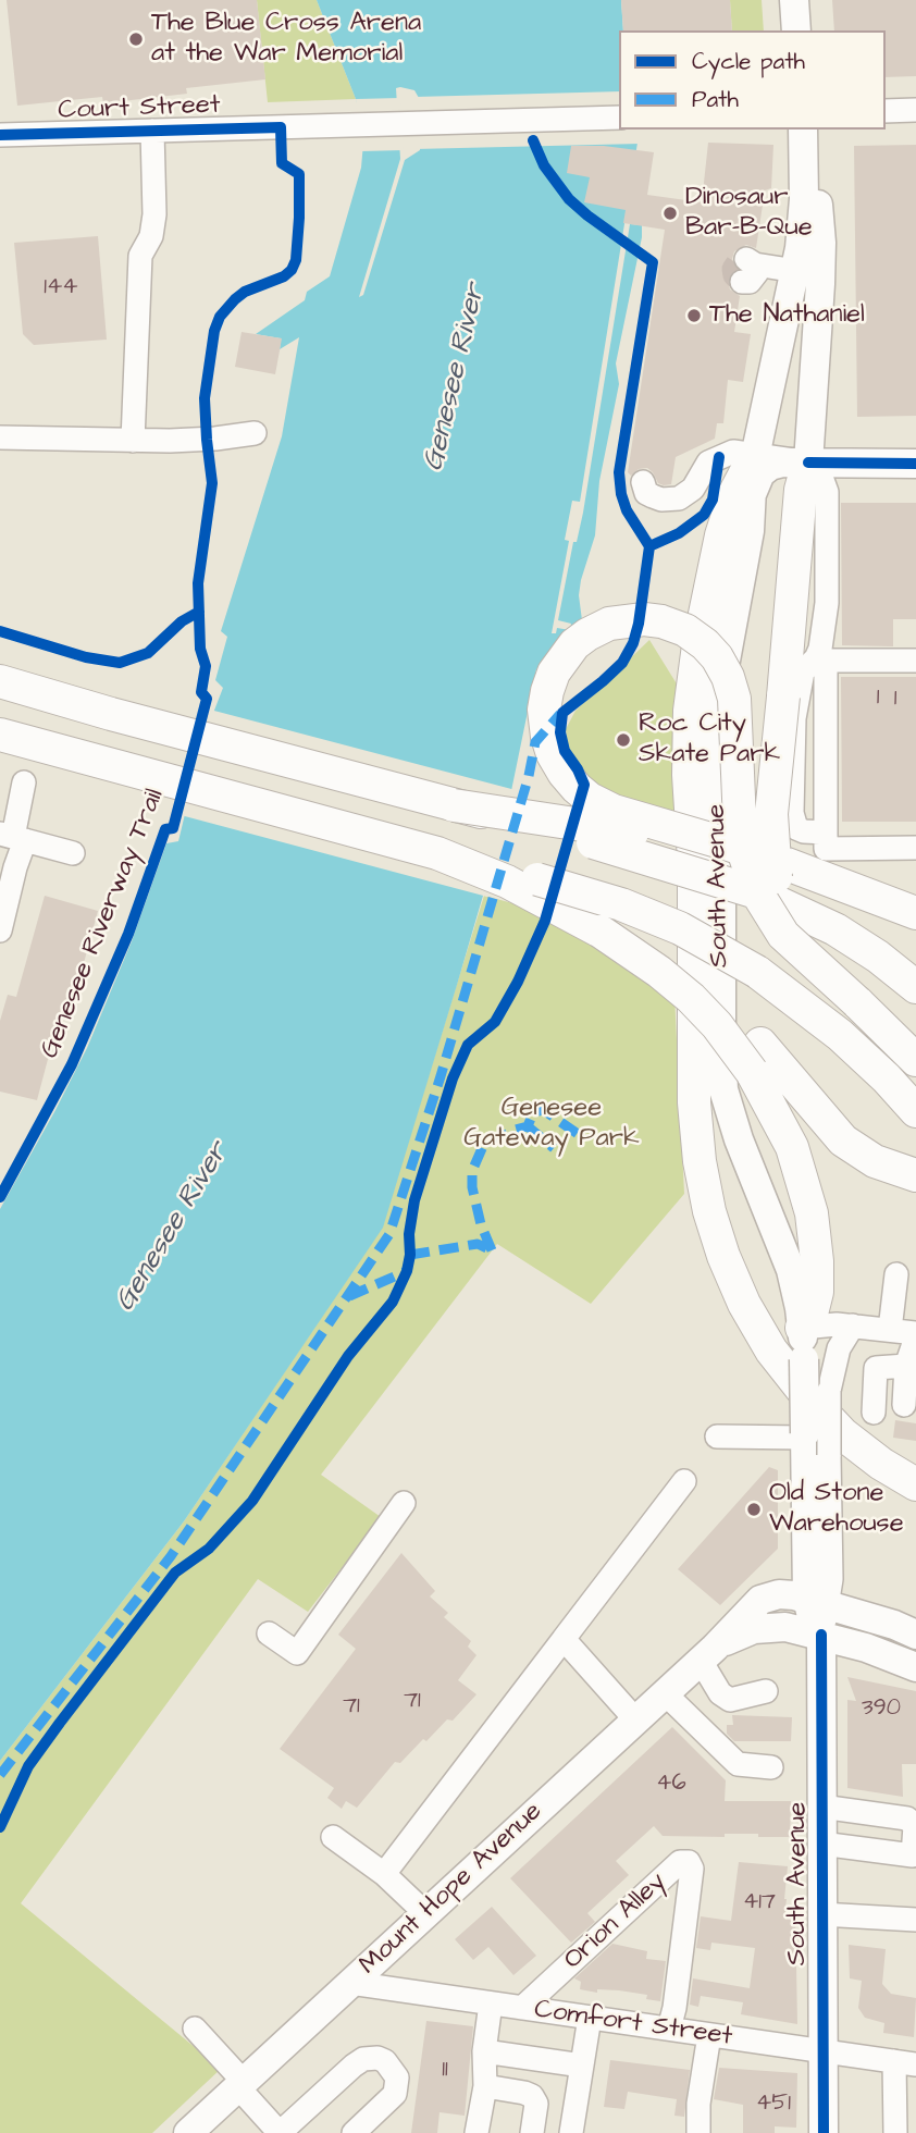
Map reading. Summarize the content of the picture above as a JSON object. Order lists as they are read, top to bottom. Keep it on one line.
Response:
{"streets":{"main road":["South Avenue","Mount Hope Avenue"],"street":["Court Street","Orion Alley","Comfort Street"],"cycle path":["Genesee Riverway Trail"]},"crossings":[["South Avenue","Mount Hope Avenue"],["South Avenue","Comfort Street"],["Mount Hope Avenue","Comfort Street"],["Orion Alley","Comfort Street"]],"water":["Genesee River"],"parks":["Genesee Gateway Park"],"places":["The Blue Cross Arena at the War Memorial","Dinosaur Bar-B-Que","The Nathaniel","Roc City Skate Park","Old Stone Warehouse"],"house_numbers":["144","1","1","71","71","390","46","417","11","451"],"legend":["Cycle path","Path"]}
